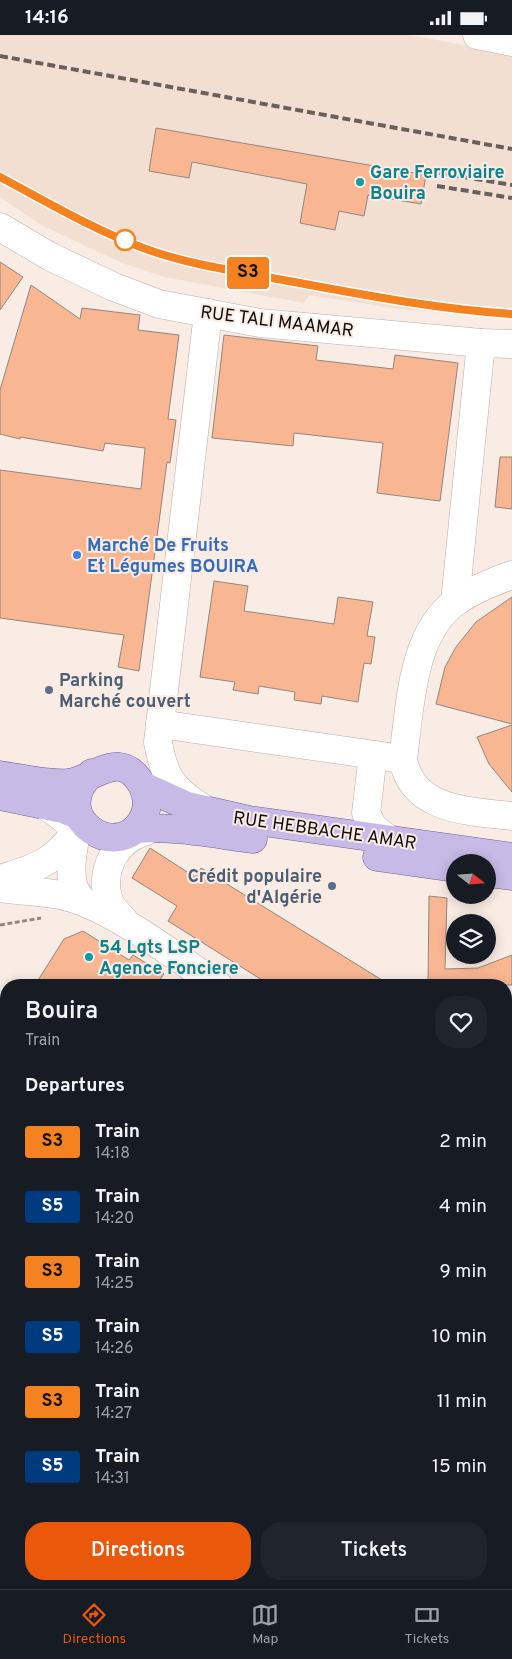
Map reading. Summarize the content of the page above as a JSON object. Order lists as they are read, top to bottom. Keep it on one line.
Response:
{"streets":{"main road":["RUE HEBBACHE AMAR"],"street":["RUE TALI MAAMAR"]},"places":["Gare Ferroviaire Bouira","Marché De Fruits Et Légumes BOUIRA","Parking Marché couvert","Crédit populaire d'Algérie","54 Lgts LSP Agence Fonciere"],"north":"right","page":{"status":"14:16","on_map":"S3","heading":[["Bouira","Train"],"Departures"],"list":[{"mark":"S3","name":"Train","note":"14:18","value":"2 min"},{"mark":"S5","name":"Train","note":"14:20","value":"4 min"},{"mark":"S3","name":"Train","note":"14:25","value":"9 min"},{"mark":"S5","name":"Train","note":"14:26","value":"10 min"},{"mark":"S3","name":"Train","note":"14:27","value":"11 min"},{"mark":"S5","name":"Train","note":"14:31","value":"15 min"}],"buttons":["Directions","Tickets"],"tabs":["Directions","Map","Tickets"]}}
